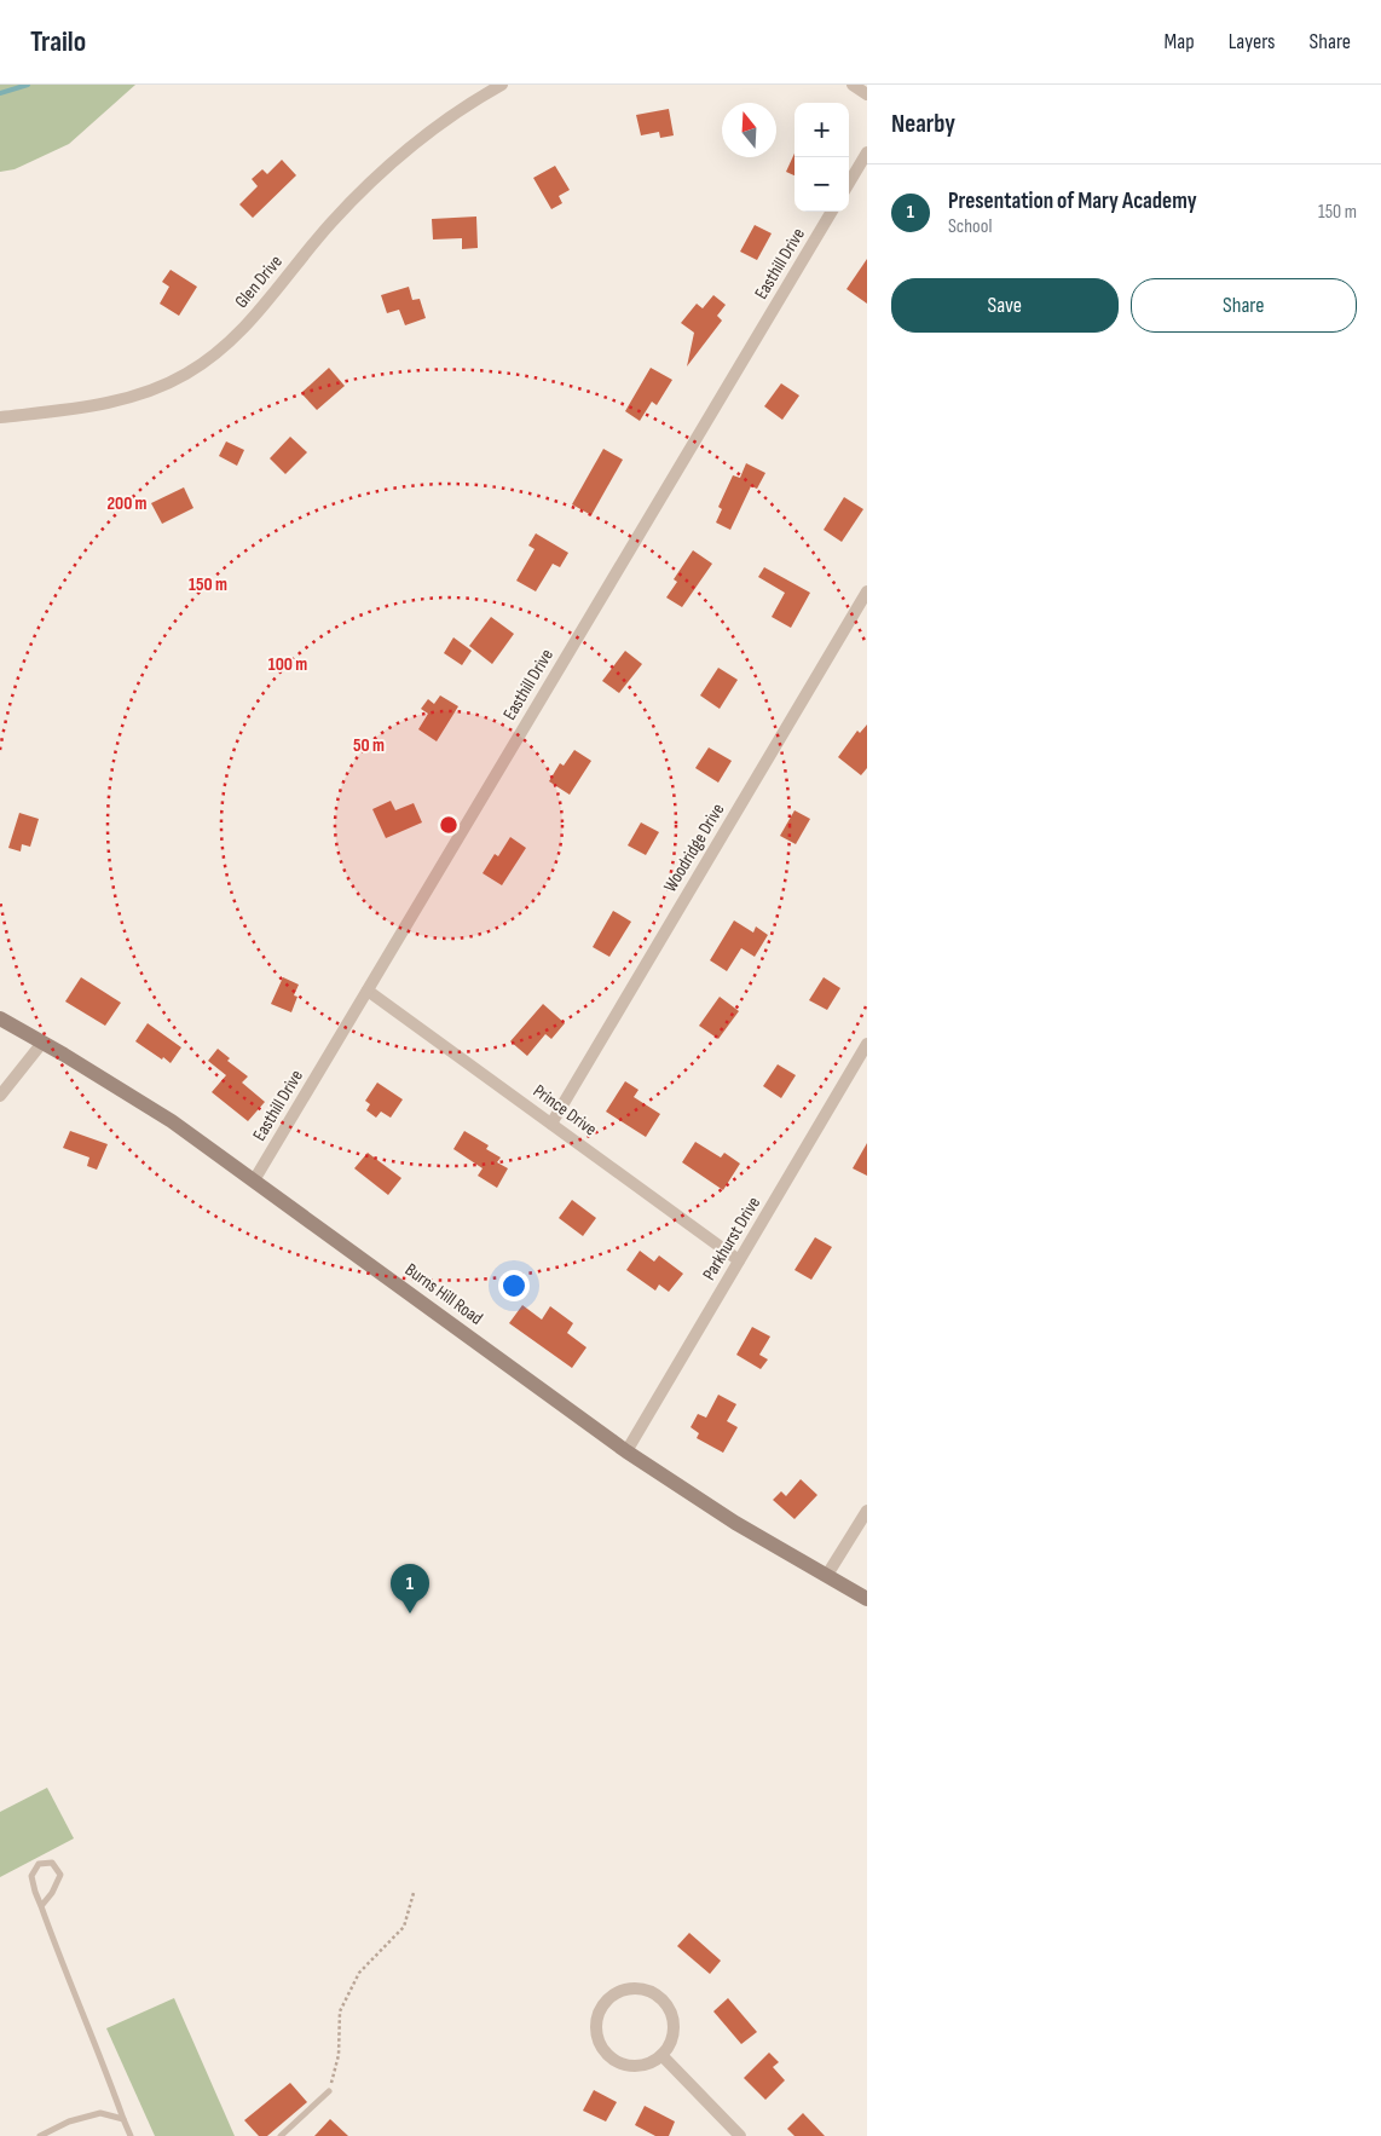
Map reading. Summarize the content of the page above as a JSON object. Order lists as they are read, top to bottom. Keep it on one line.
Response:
{"streets":{"street":["Easthill Drive","Glen Drive","Woodridge Drive","Prince Drive","Parkhurst Drive","Burns Hill Road"]},"crossings":[["Easthill Drive","Prince Drive"],["Easthill Drive","Burns Hill Road"],["Woodridge Drive","Prince Drive"],["Prince Drive","Parkhurst Drive"],["Parkhurst Drive","Burns Hill Road"]],"north":"top","page":{"header":"Trailo","nav":["Map","Layers","Share"],"heading":"Nearby","map_buttons":["+","−"],"list":[{"mark":"1","name":"Presentation of Mary Academy","note":"School","value":"150 m"}],"buttons":["Save","Share"],"pins":"1"},"rings":["200 m","150 m","100 m","50 m"]}
